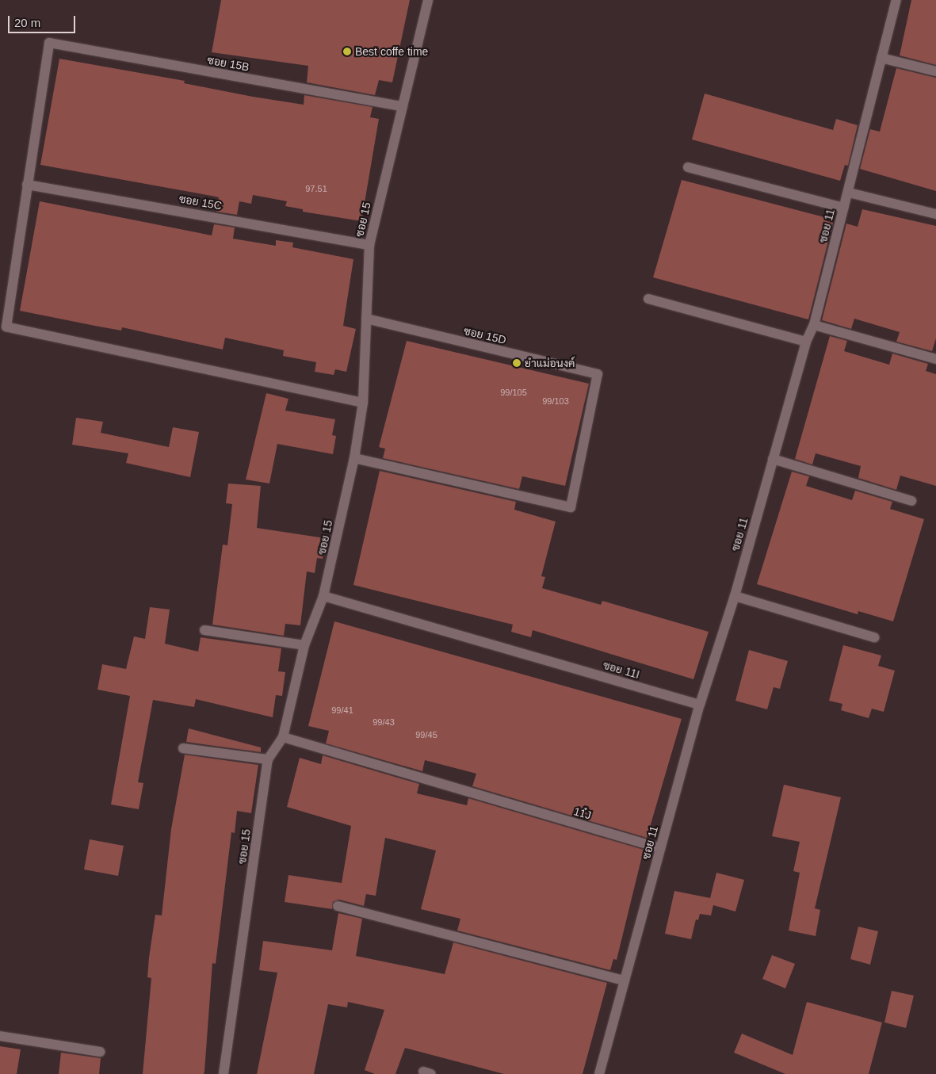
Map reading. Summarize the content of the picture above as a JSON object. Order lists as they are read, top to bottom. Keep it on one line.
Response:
{"streets":{"street":["ซอย 15B","ซอย 15C","ซอย 15","ซอย 11","ซอย 15D","ซอย 11I","11๋J"]},"crossings":[["ซอย 15B","ซอย 15C"],["ซอย 15B","ซอย 15"],["ซอย 15C","ซอย 15"],["ซอย 15","ซอย 15D"],["ซอย 15","ซอย 11I"],["ซอย 15","11๋J"],["ซอย 11","ซอย 11I"],["ซอย 11","11๋J"]],"places":["Best coffe time","ยำแม่อนงค์"],"house_numbers":["97.51","99/105","99/103","99/41","99/43","99/45"],"scale_bar":"20 m"}
